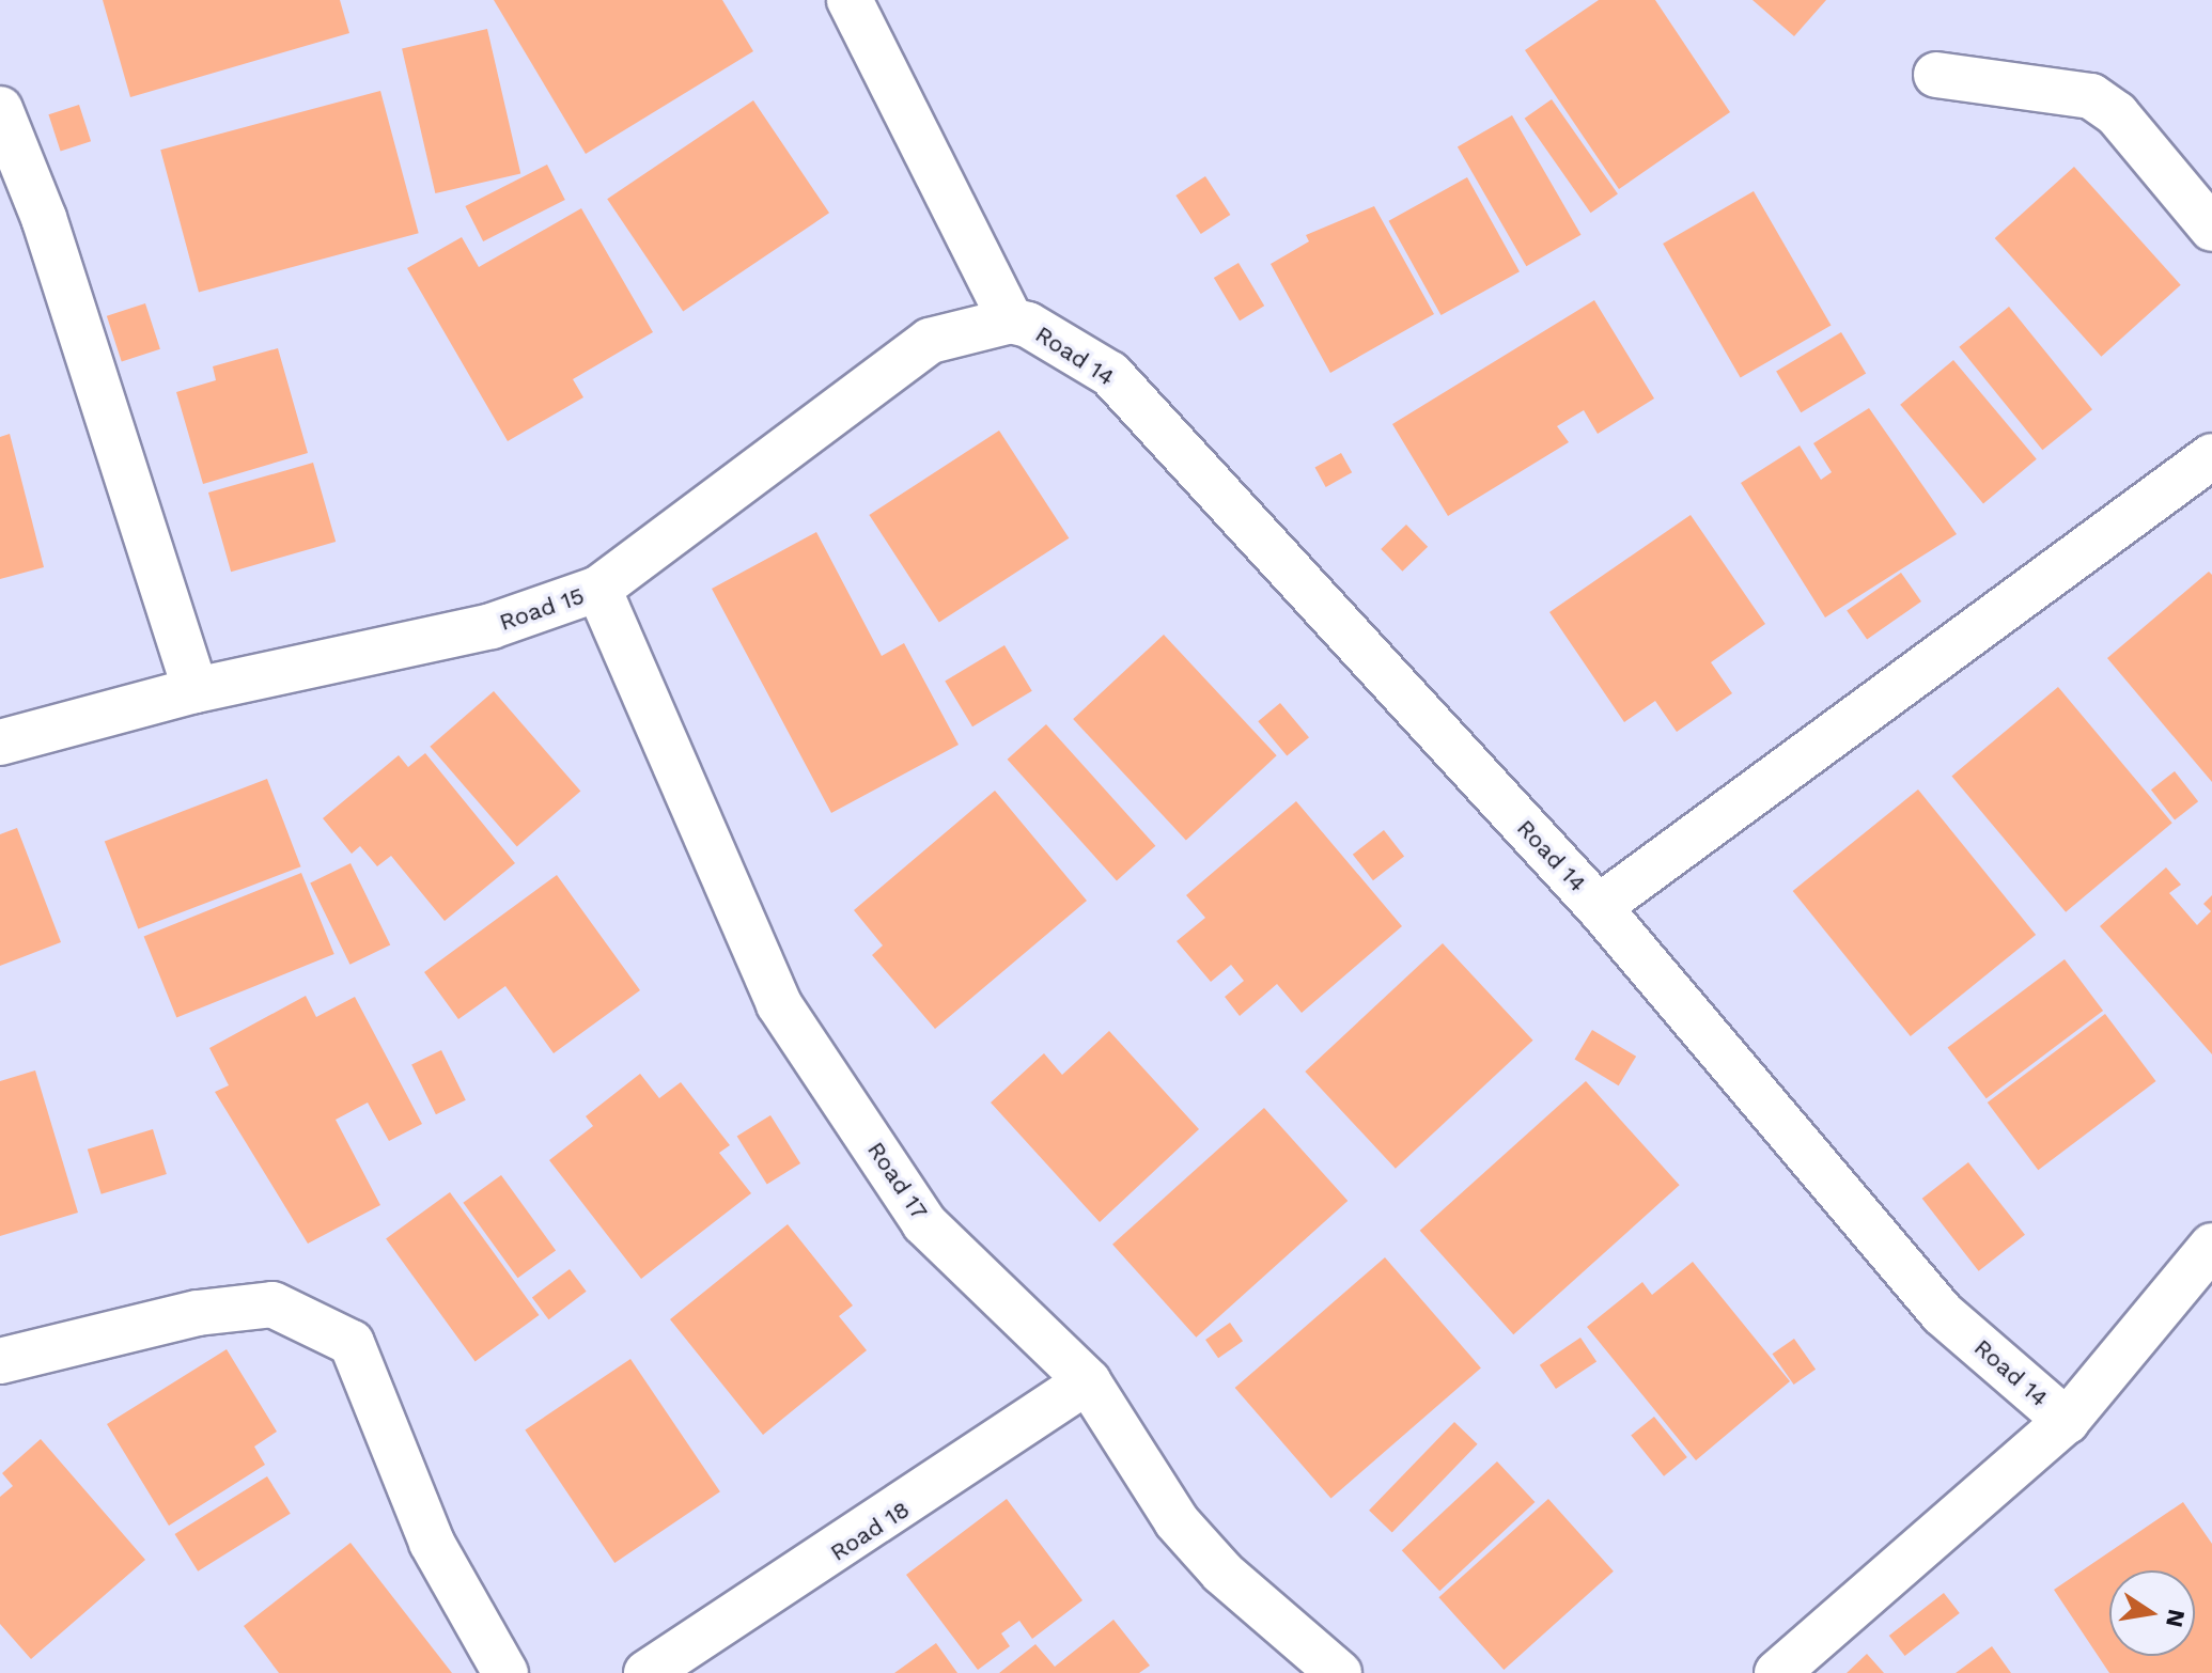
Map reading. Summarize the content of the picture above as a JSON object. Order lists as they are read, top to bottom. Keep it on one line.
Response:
{"streets":{"street":["Road 14","Road 15","Road 17","Road 18"]},"crossings":[["Road 14","Road 15"],["Road 15","Road 17"],["Road 17","Road 18"]],"north":"right"}
